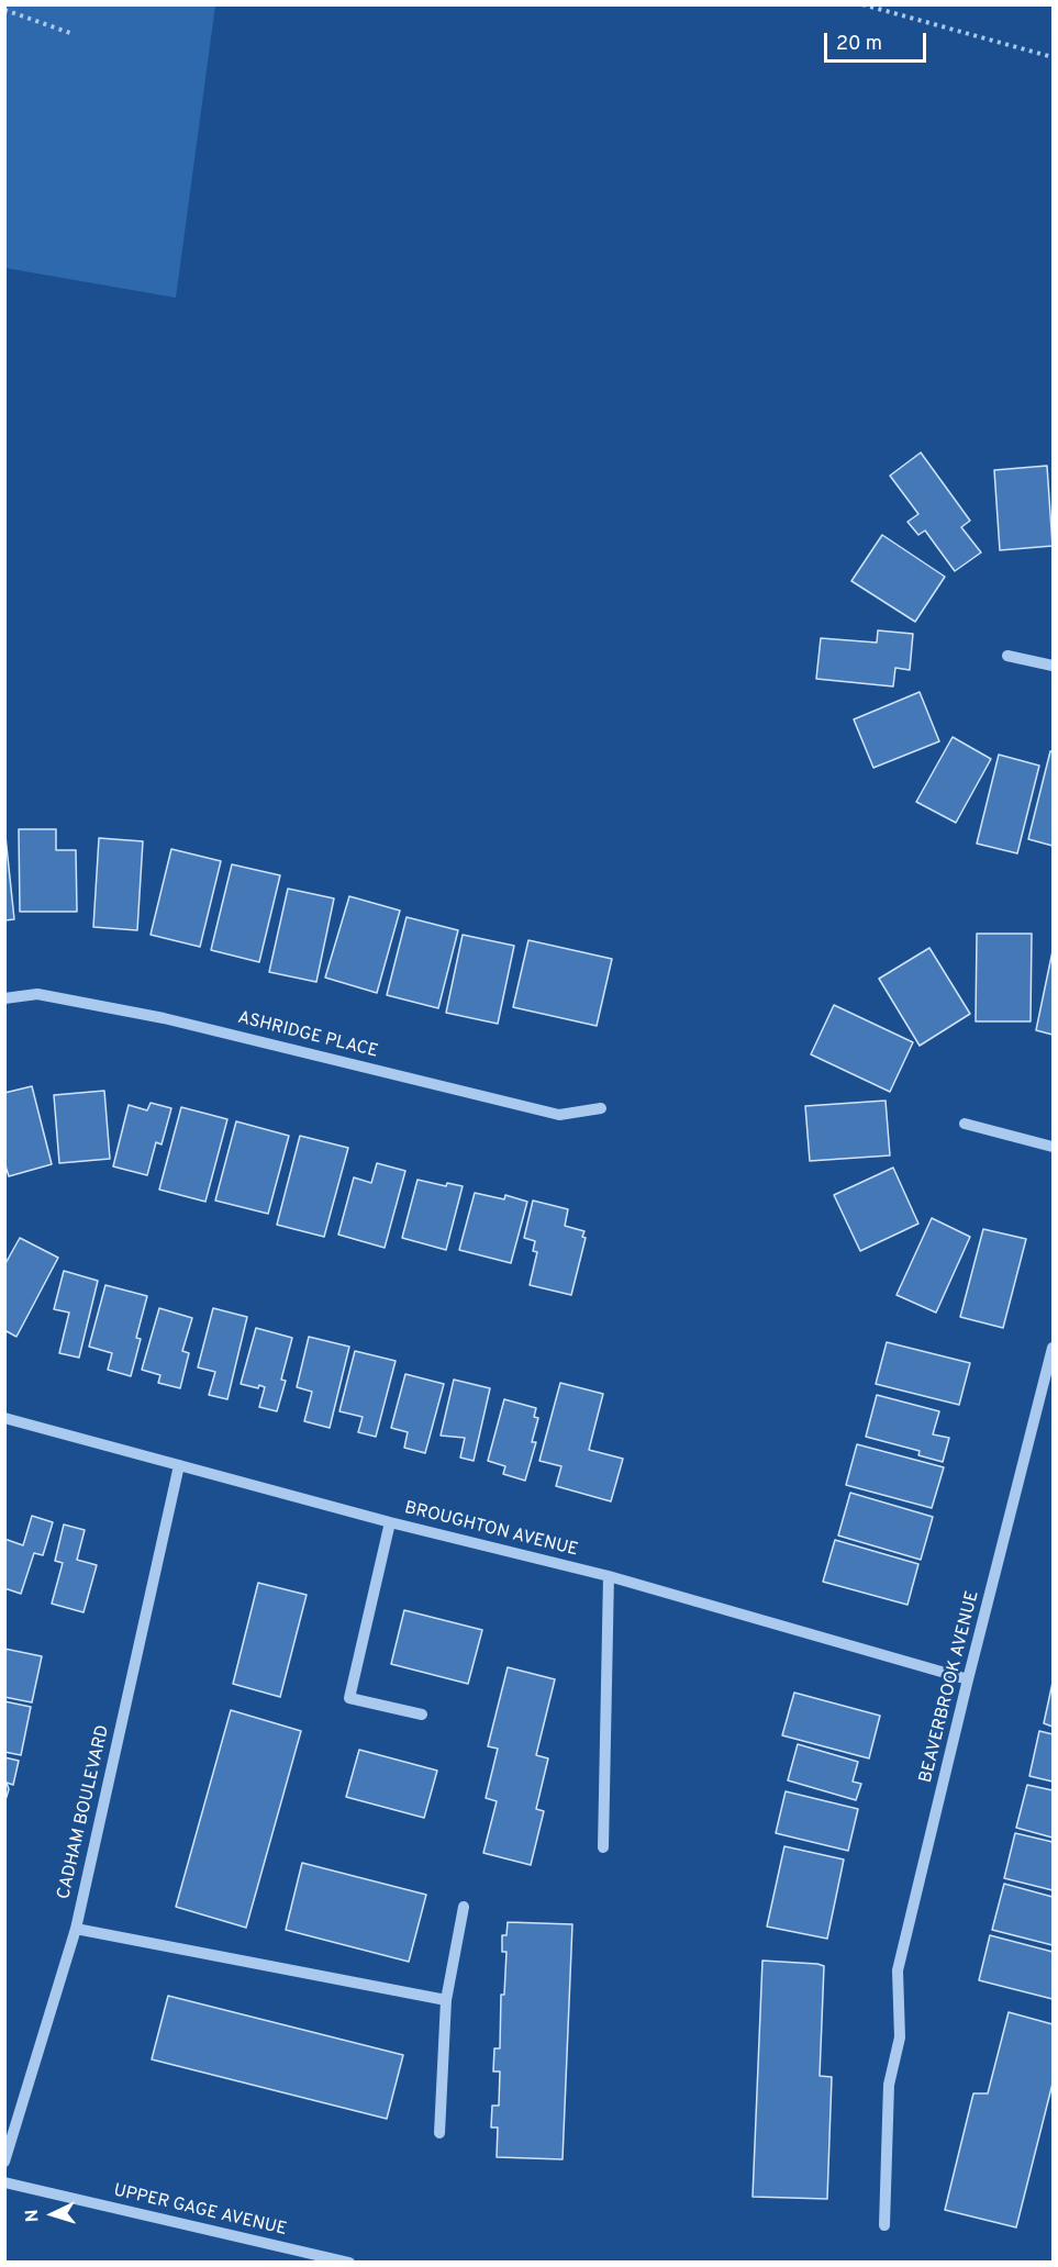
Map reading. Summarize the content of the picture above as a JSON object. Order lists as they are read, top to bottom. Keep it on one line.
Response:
{"streets":{"street":["ASHRIDGE PLACE","BROUGHTON AVENUE","BEAVERBROOK AVENUE","CADHAM BOULEVARD","UPPER GAGE AVENUE"]},"crossings":[["BROUGHTON AVENUE","BEAVERBROOK AVENUE"],["BROUGHTON AVENUE","CADHAM BOULEVARD"]],"scale_bar":"20 m","north":"left"}
